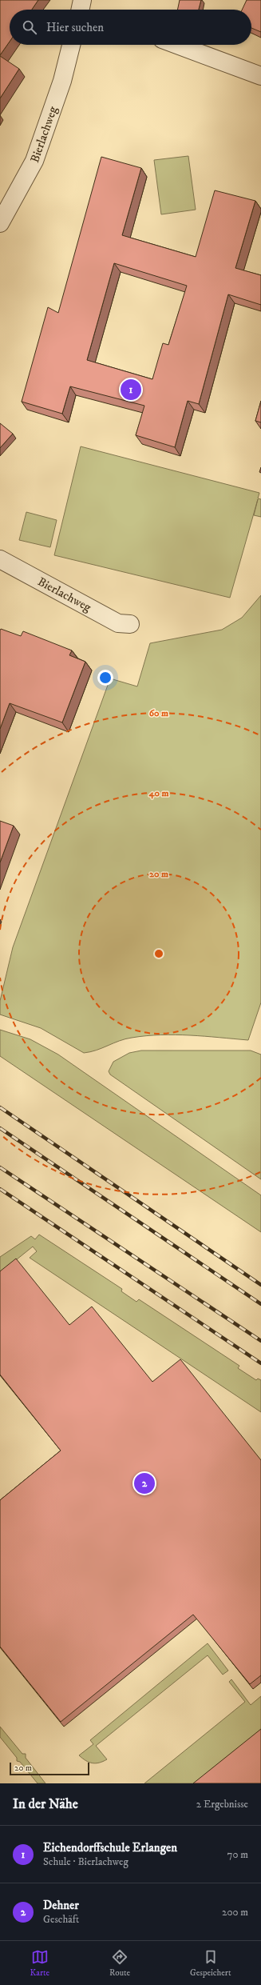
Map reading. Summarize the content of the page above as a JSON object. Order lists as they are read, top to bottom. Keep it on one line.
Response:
{"streets":{"street":["Bierlachweg"]},"scale_bar":"20 m","page":{"search":"Hier suchen","pins":["1","2"],"scale":"20 m","heading":["In der Nähe","2 Ergebnisse"],"list":[{"mark":"1","name":"Eichendorffschule Erlangen","note":"Schule · Bierlachweg","value":"70 m"},{"mark":"2","name":"Dehner","note":"Geschäft","value":"200 m"}],"nav":["Karte","Route","Gespeichert"]},"rings":["60 m","40 m","20 m"]}
